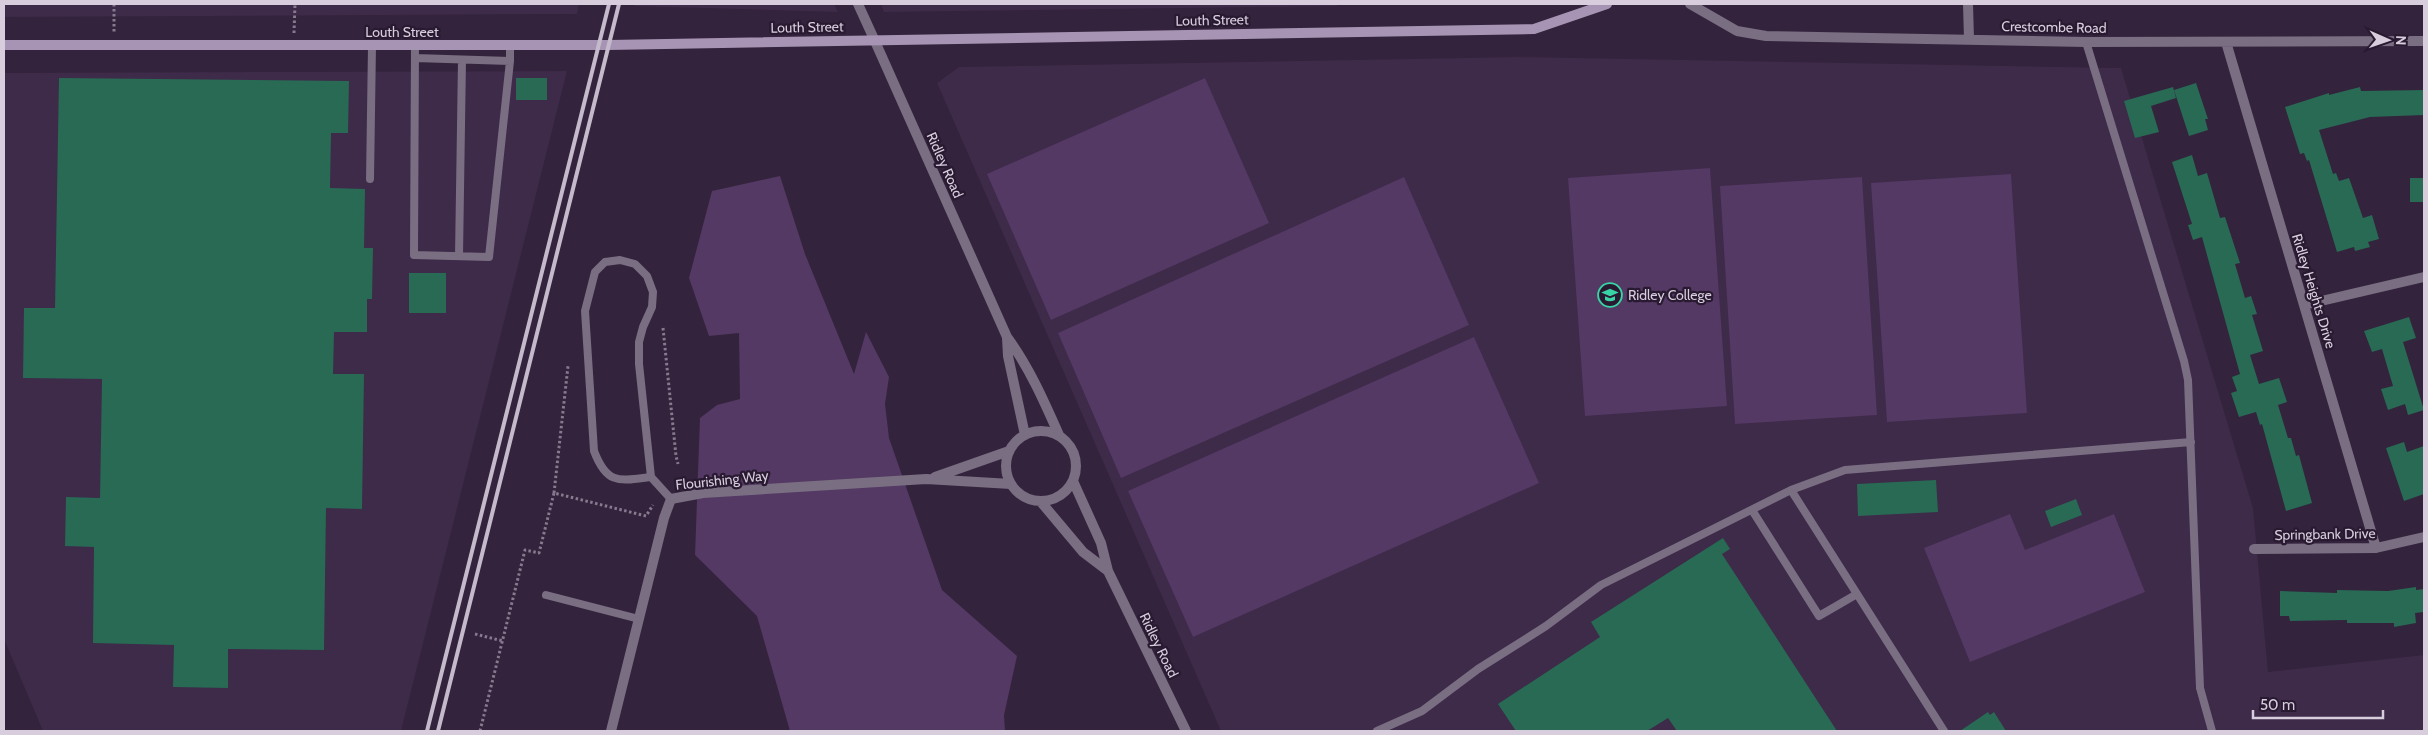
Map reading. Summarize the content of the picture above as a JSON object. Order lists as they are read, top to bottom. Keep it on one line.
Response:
{"streets":{"main road":["Louth Street"],"street":["Crestcombe Road","Ridley Road","Ridley Heights Drive","Flourishing Way","Springbank Drive"]},"crossings":[["Louth Street","Ridley Road"],["Crestcombe Road","Ridley Heights Drive"],["Ridley Road","Flourishing Way"],["Ridley Heights Drive","Springbank Drive"]],"places":{"school or university":["Ridley College"]},"scale_bar":"50 m","north":"right"}
